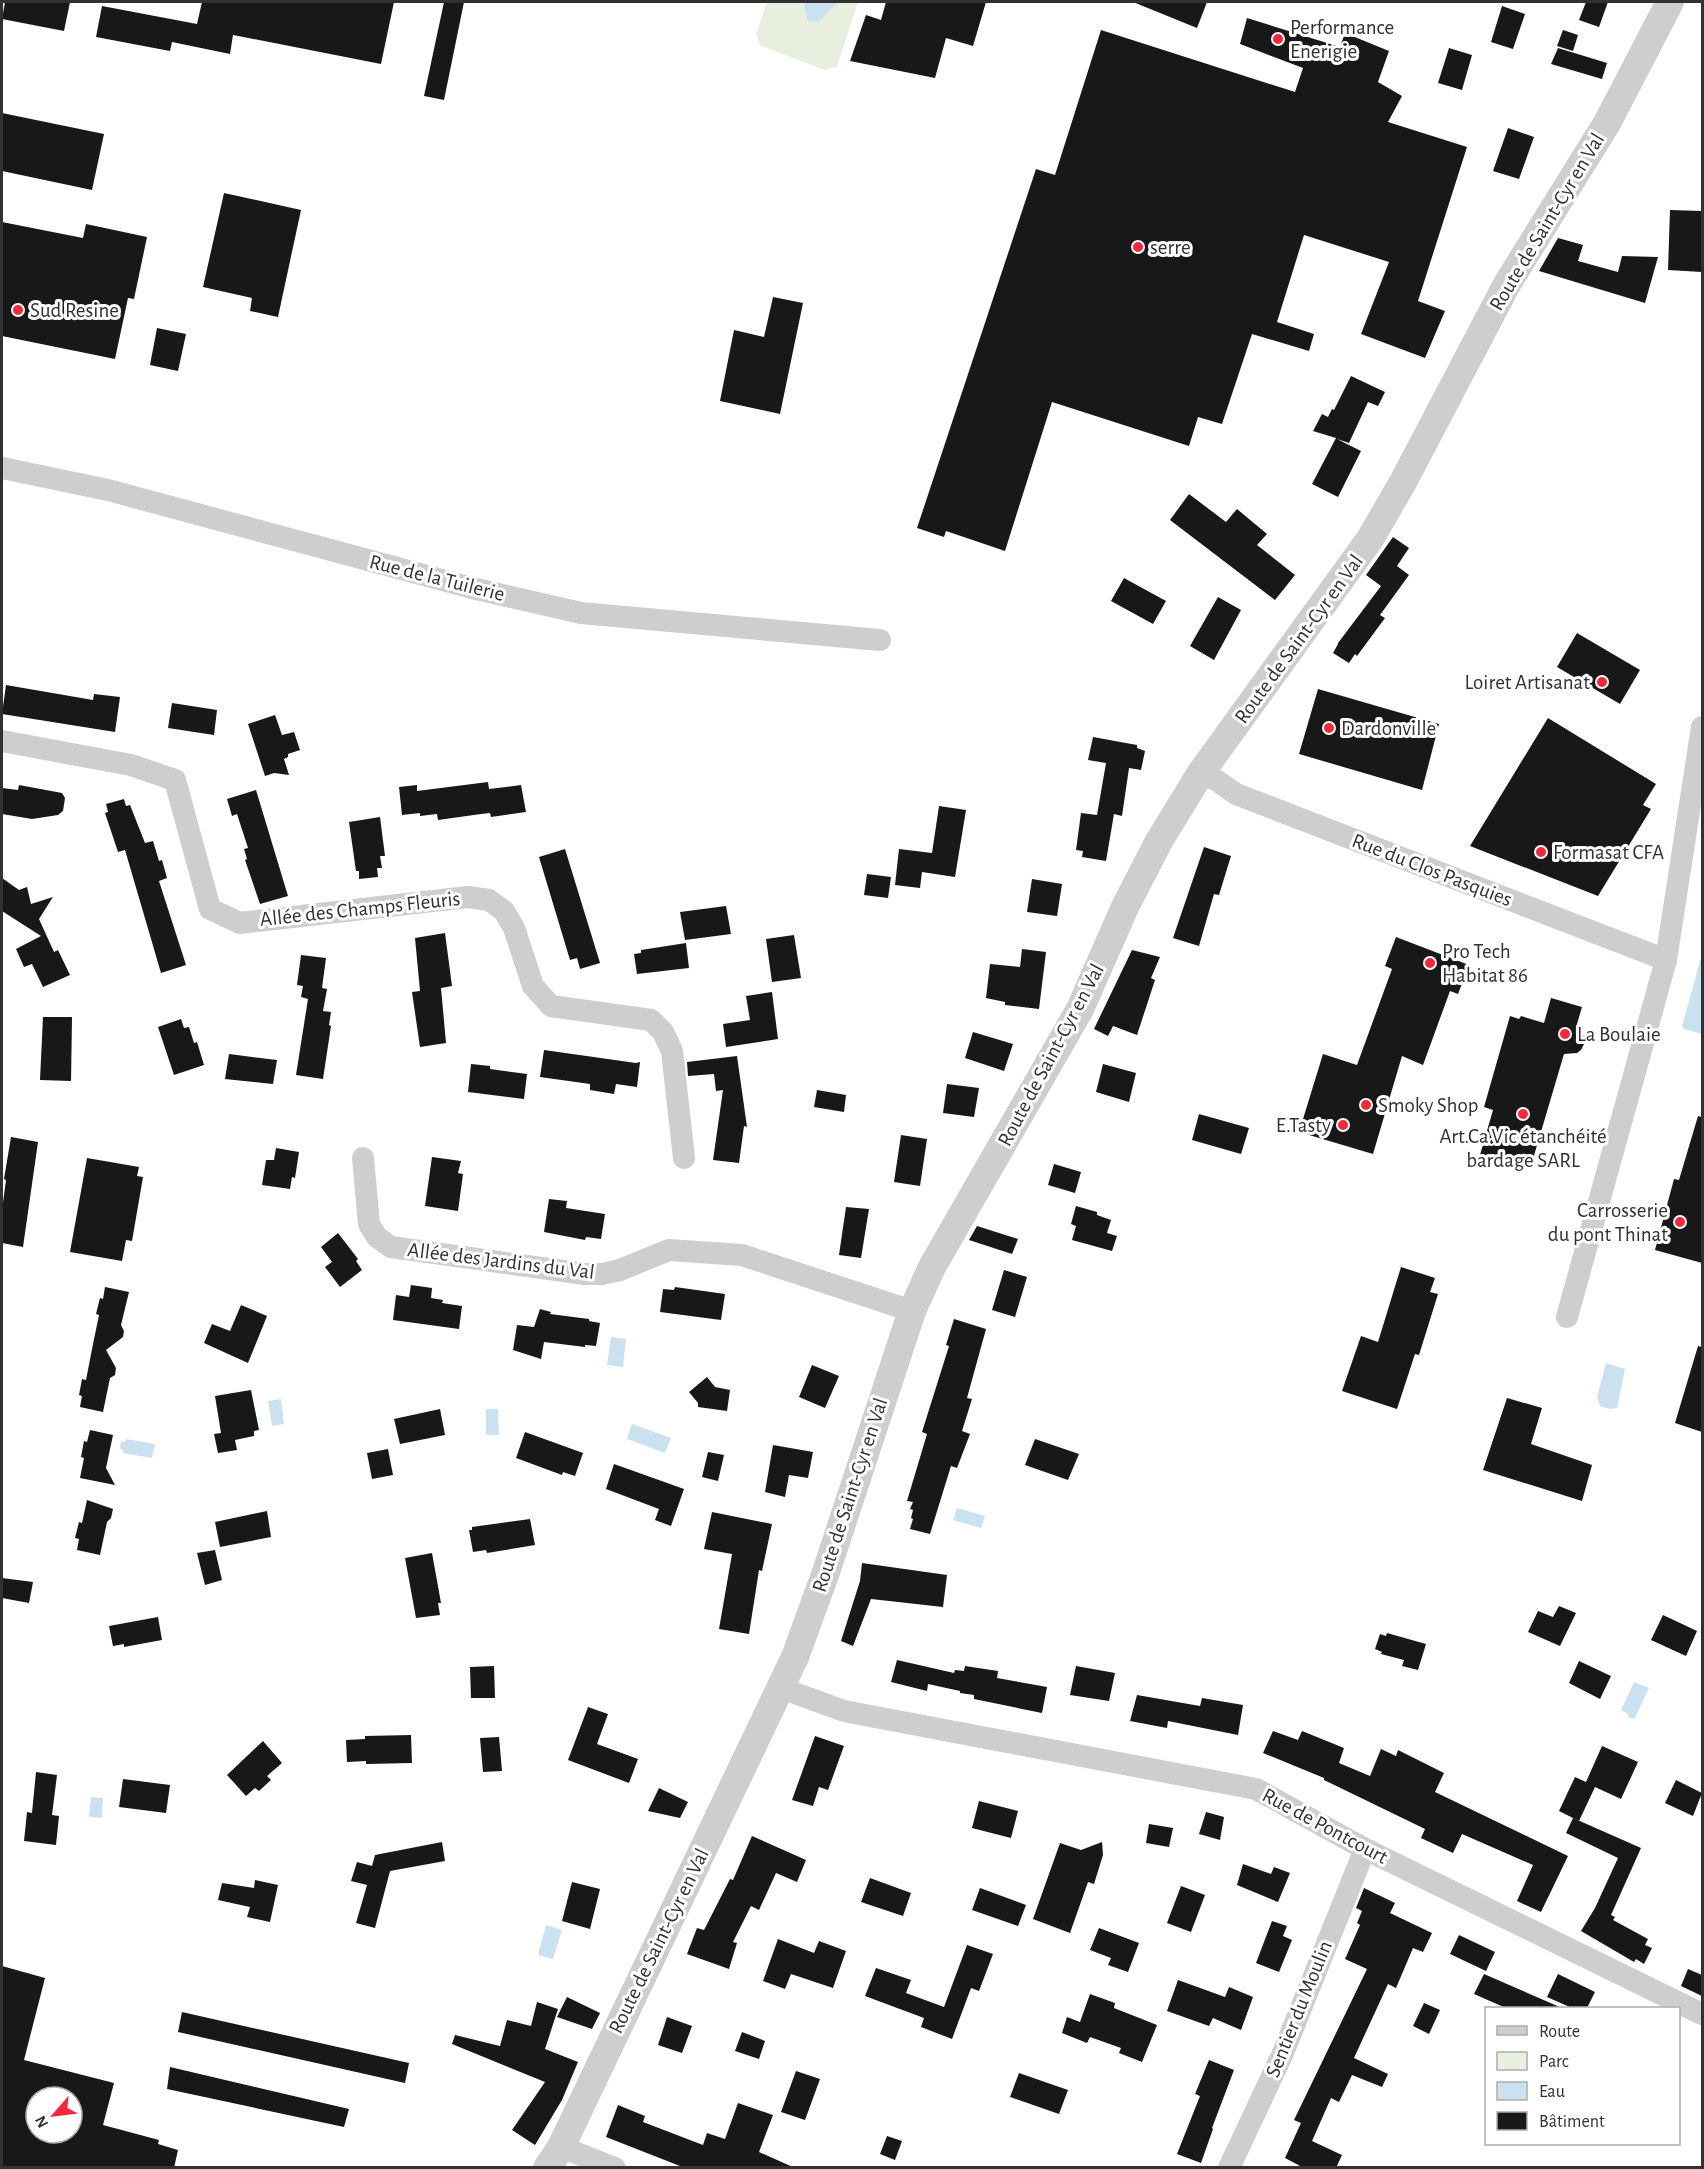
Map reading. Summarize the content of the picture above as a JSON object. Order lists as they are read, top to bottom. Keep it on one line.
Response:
{"streets":{"street":["Route de Saint-Cyr en Val","Rue de la Tuilerie","Rue du Clos Pasquies","Allée des Champs Fleuris","Allée des Jardins du Val","Rue de Pontcourt","Sentier du Moulin"]},"crossings":[["Route de Saint-Cyr en Val","Rue du Clos Pasquies"],["Route de Saint-Cyr en Val","Allée des Jardins du Val"],["Route de Saint-Cyr en Val","Rue de Pontcourt"],["Rue de Pontcourt","Sentier du Moulin"]],"places":["Performance Enerigie","serre","Sud Resine","Loiret Artisanat","Dardonville","Formasat CFA","Pro Tech Habitat 86","La Boulaie","Smoky Shop","Art.Ca.Vic étanchéité bardage SARL","E.Tasty","Carrosserie du pont Thinat"],"legend":["Route","Parc","Eau","Bâtiment"],"north":"bottom left"}
